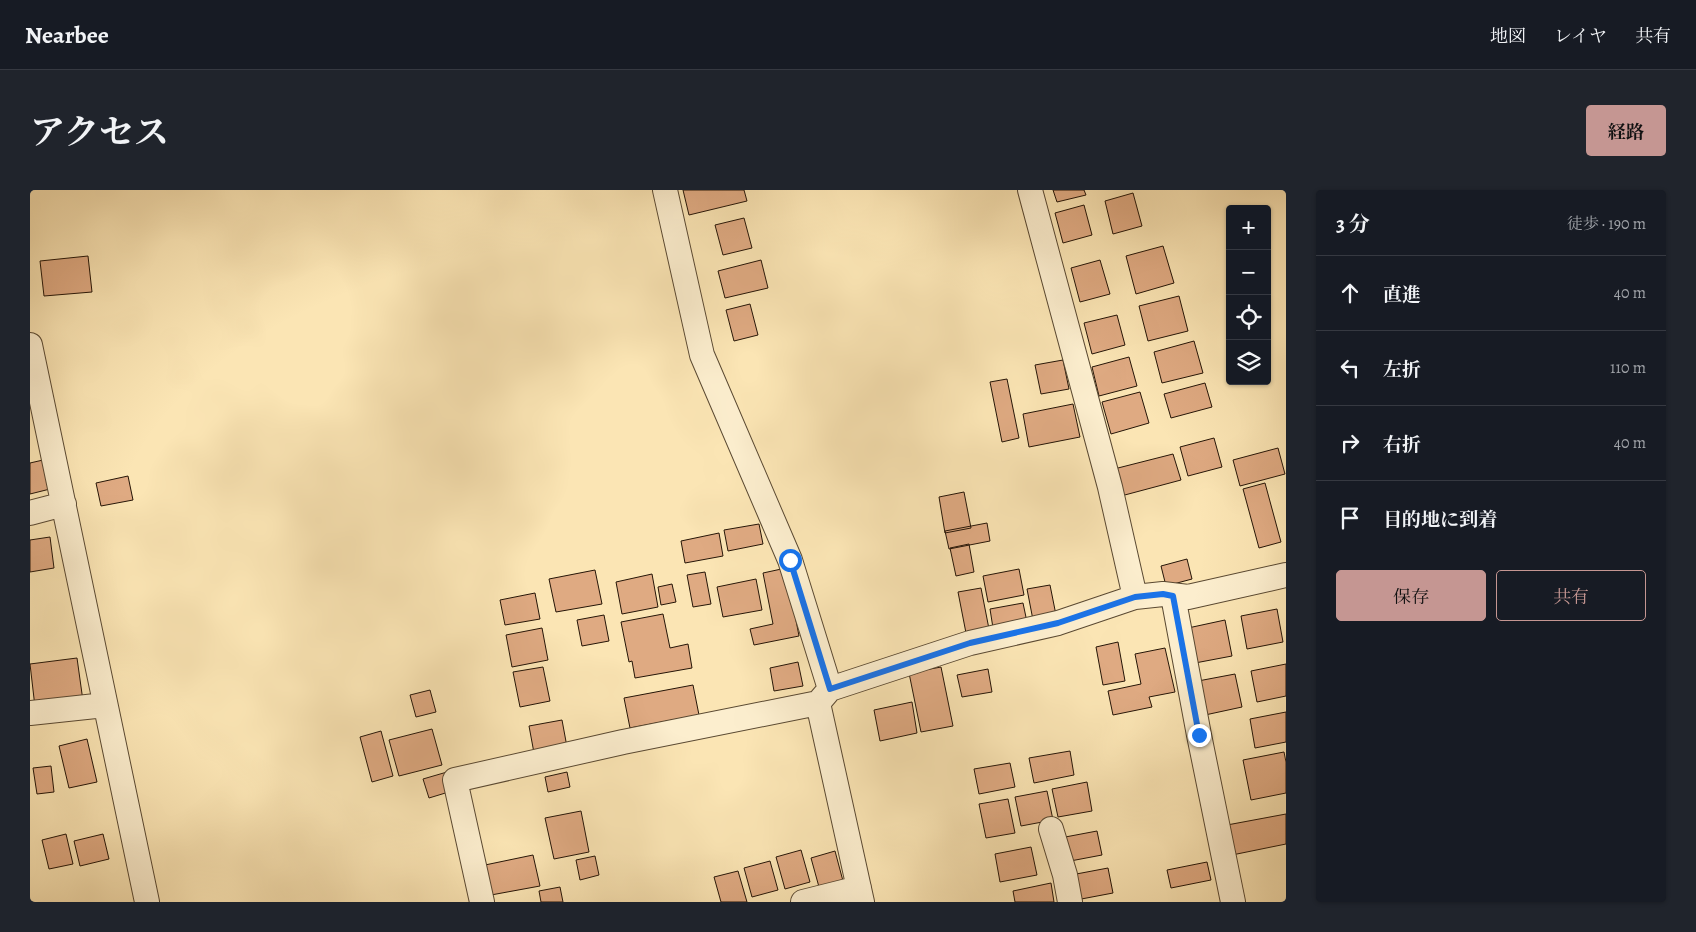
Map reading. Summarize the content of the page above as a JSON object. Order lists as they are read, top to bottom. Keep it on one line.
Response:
{"page":{"header":"Nearbee","nav":["地図","レイヤ","共有"],"title":"アクセス","buttons":["経路",["保存","共有"]],"heading":["3 分","徒歩 · 190 m"],"map_buttons":["+","−"],"list":[["直進","40 m"],["左折","110 m"],["右折","40 m"],"目的地に到着"]}}
